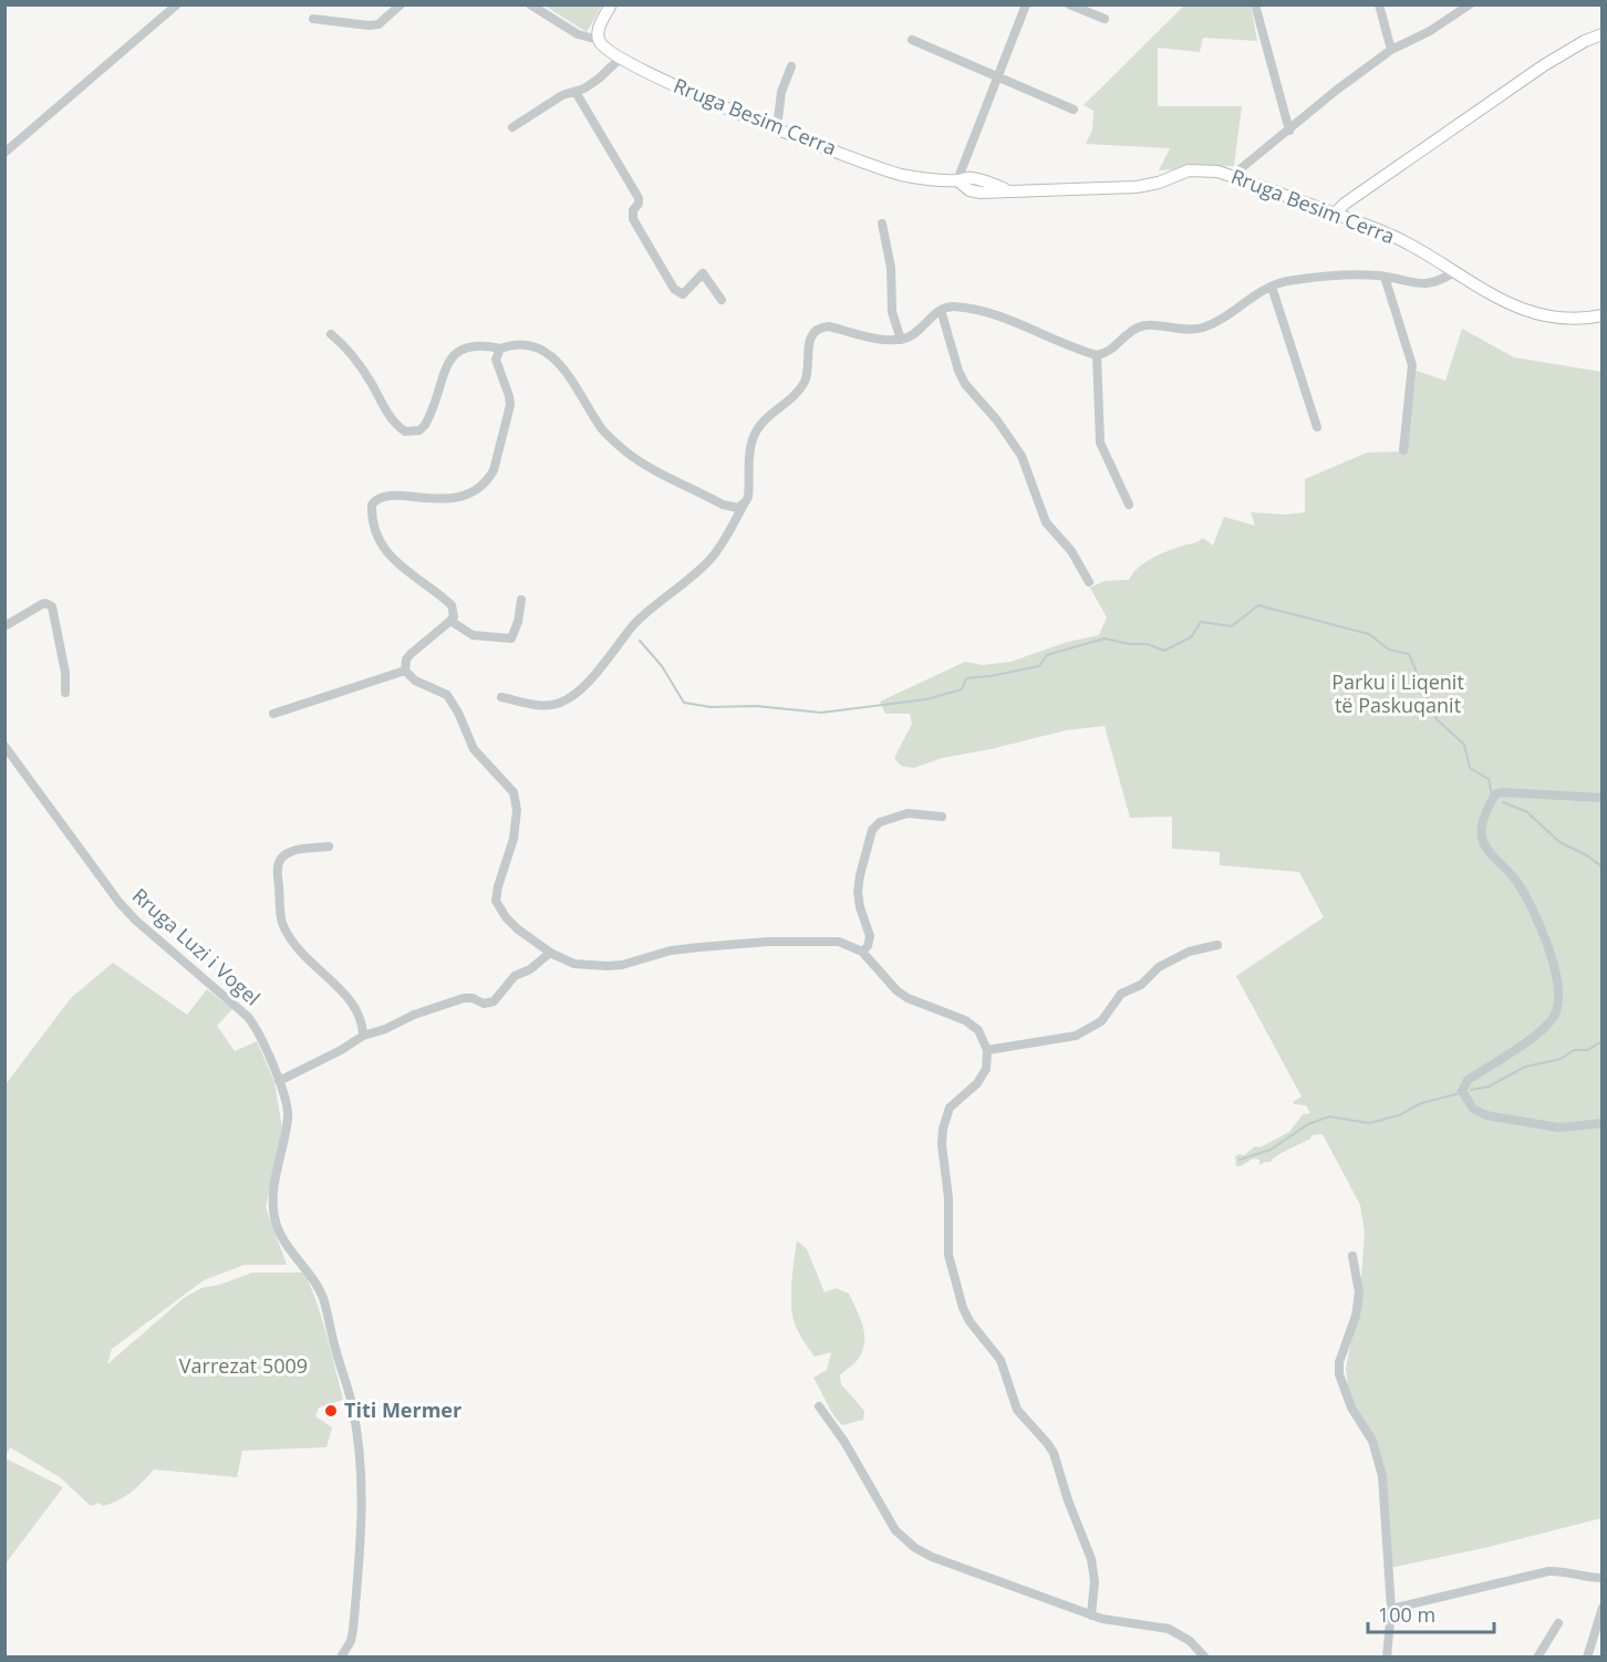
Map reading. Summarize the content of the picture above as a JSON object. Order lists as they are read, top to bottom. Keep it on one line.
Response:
{"streets":{"street":["Rruga Besim Cerra","Rruga Luzi i Vogel"]},"parks":["Parku i Liqenit të Paskuqanit","Varrezat 5009"],"places":["Titi Mermer"],"scale_bar":"100 m"}
